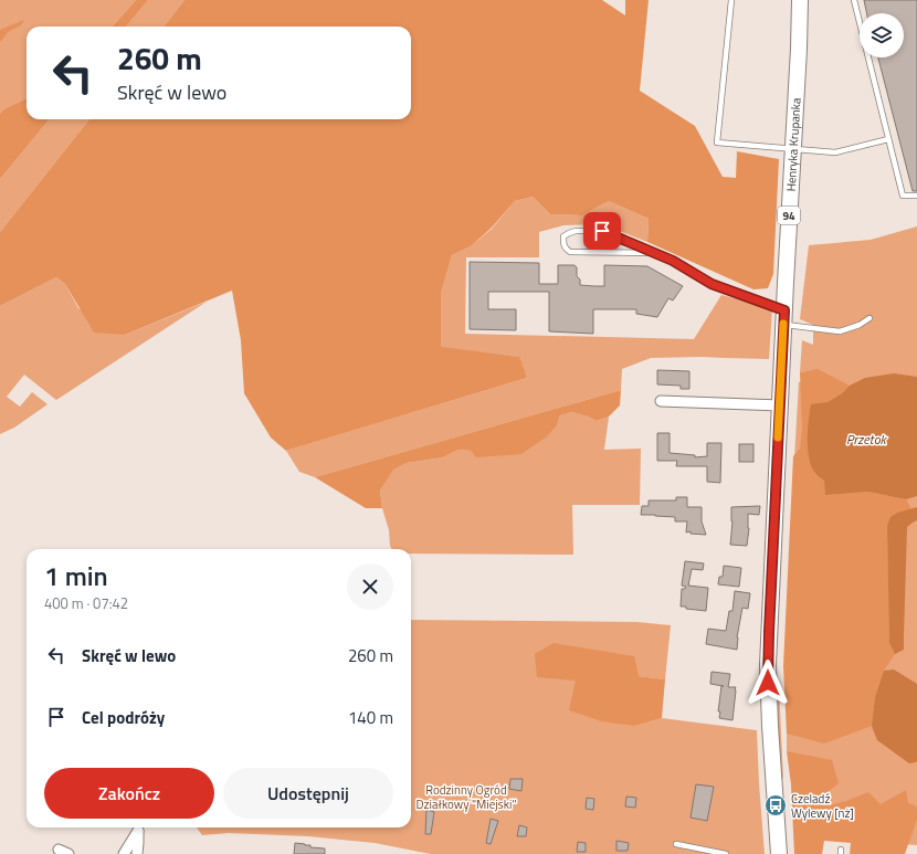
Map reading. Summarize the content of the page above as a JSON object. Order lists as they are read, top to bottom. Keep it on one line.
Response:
{"streets":{"main road":["Henryka Krupanka","94"]},"crossings":[["Henryka Krupanka","94"]],"water":["Przetok"],"parks":["Rodzinny Ogród Działkowy \"Miejski\""],"places":{"bus stop":["Czeladź Wylewy [nż]"]},"page":{"turn":["260 m","Skręć w lewo"],"heading":["1 min","400 m · 07:42"],"list":[{"name":"Skręć w lewo","value":"260 m"},{"name":"Cel podróży","value":"140 m"}],"buttons":["Zakończ","Udostępnij"]}}
